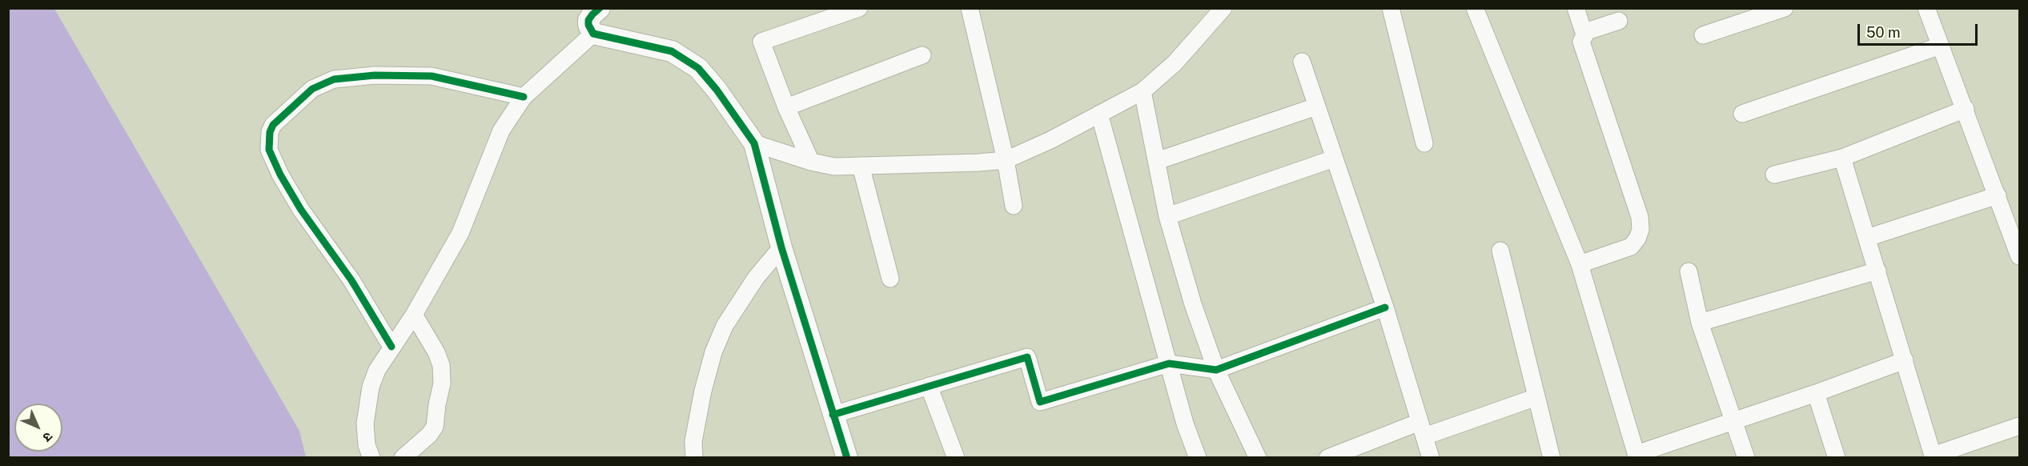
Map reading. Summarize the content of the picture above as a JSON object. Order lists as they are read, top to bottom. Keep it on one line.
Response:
{"scale_bar":"50 m","north":"bottom right"}
